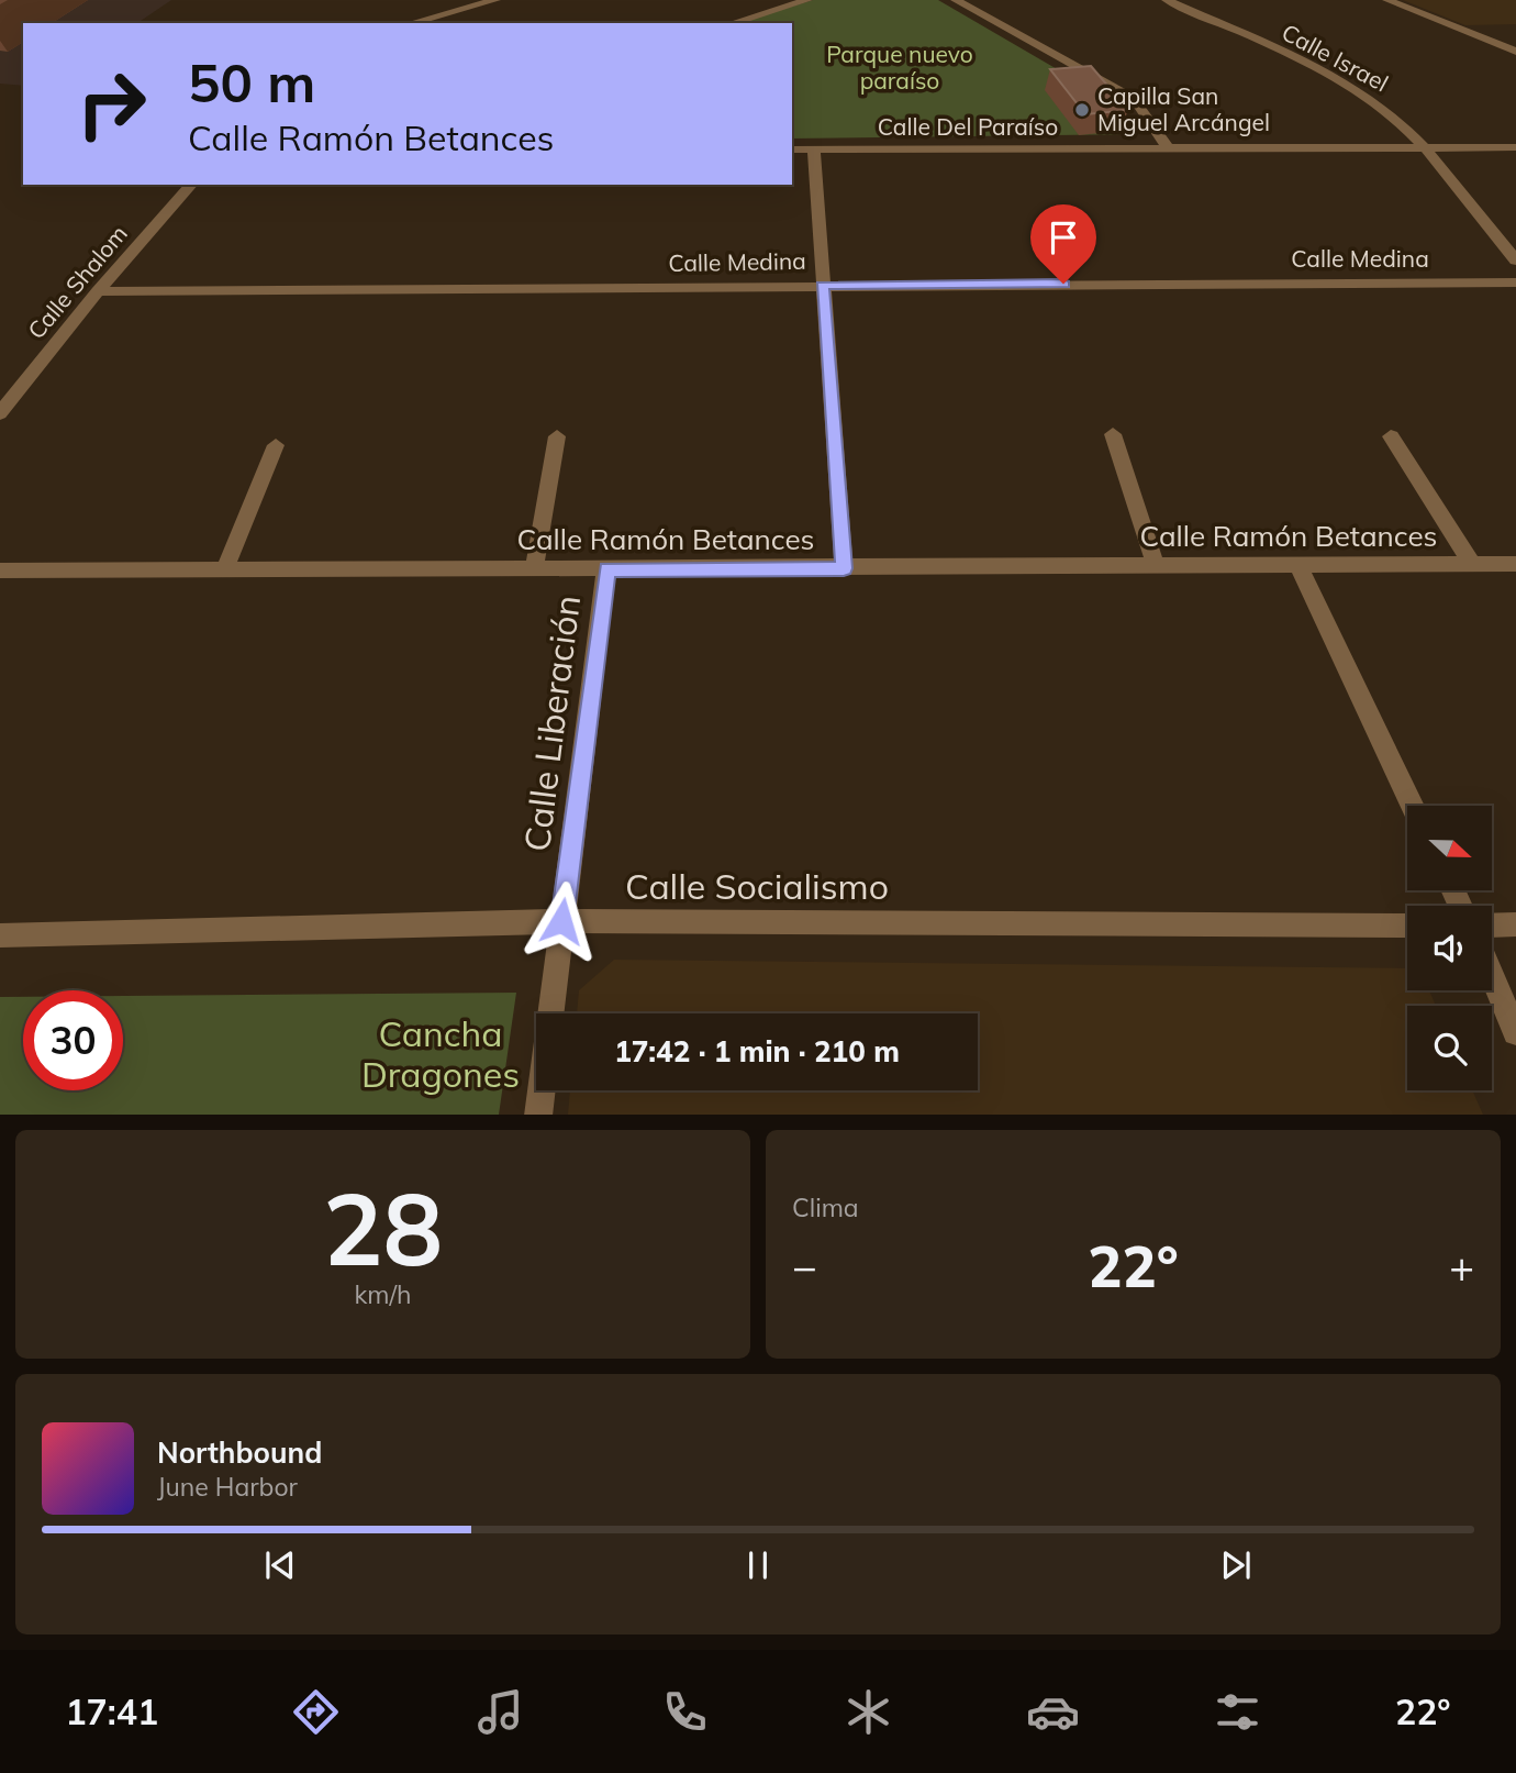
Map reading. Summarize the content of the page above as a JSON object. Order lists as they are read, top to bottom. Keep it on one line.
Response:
{"streets":{"street":["Calle Israel","Calle Del Paraíso","Calle Medina","Calle Shalom","Calle Ramón Betances","Calle Liberación","Calle Socialismo"]},"crossings":[["Calle Israel","Calle Del Paraíso"],["Calle Medina","Calle Shalom"],["Calle Ramón Betances","Calle Liberación"],["Calle Liberación","Calle Socialismo"]],"parks":["Parque nuevo paraíso","Cancha Dragones"],"places":["Capilla San Miguel Arcángel"],"north":"right","page":{"turn":["50 m","Calle Ramón Betances"],"limit":"30","trip":"17:42 · 1 min · 210 m","tile":[["28","km/h"],"Clima"],"heat":["−","22°","+"],"song":["Northbound","June Harbor"],"tabs":["17:41","22°"]}}
